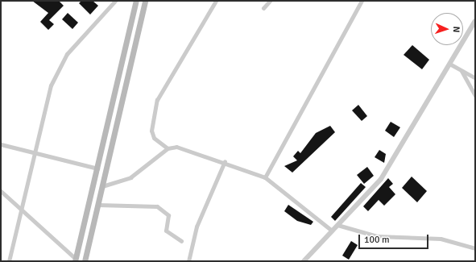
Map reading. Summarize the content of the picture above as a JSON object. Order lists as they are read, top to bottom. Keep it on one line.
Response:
{"scale_bar":"100 m","north":"right"}
